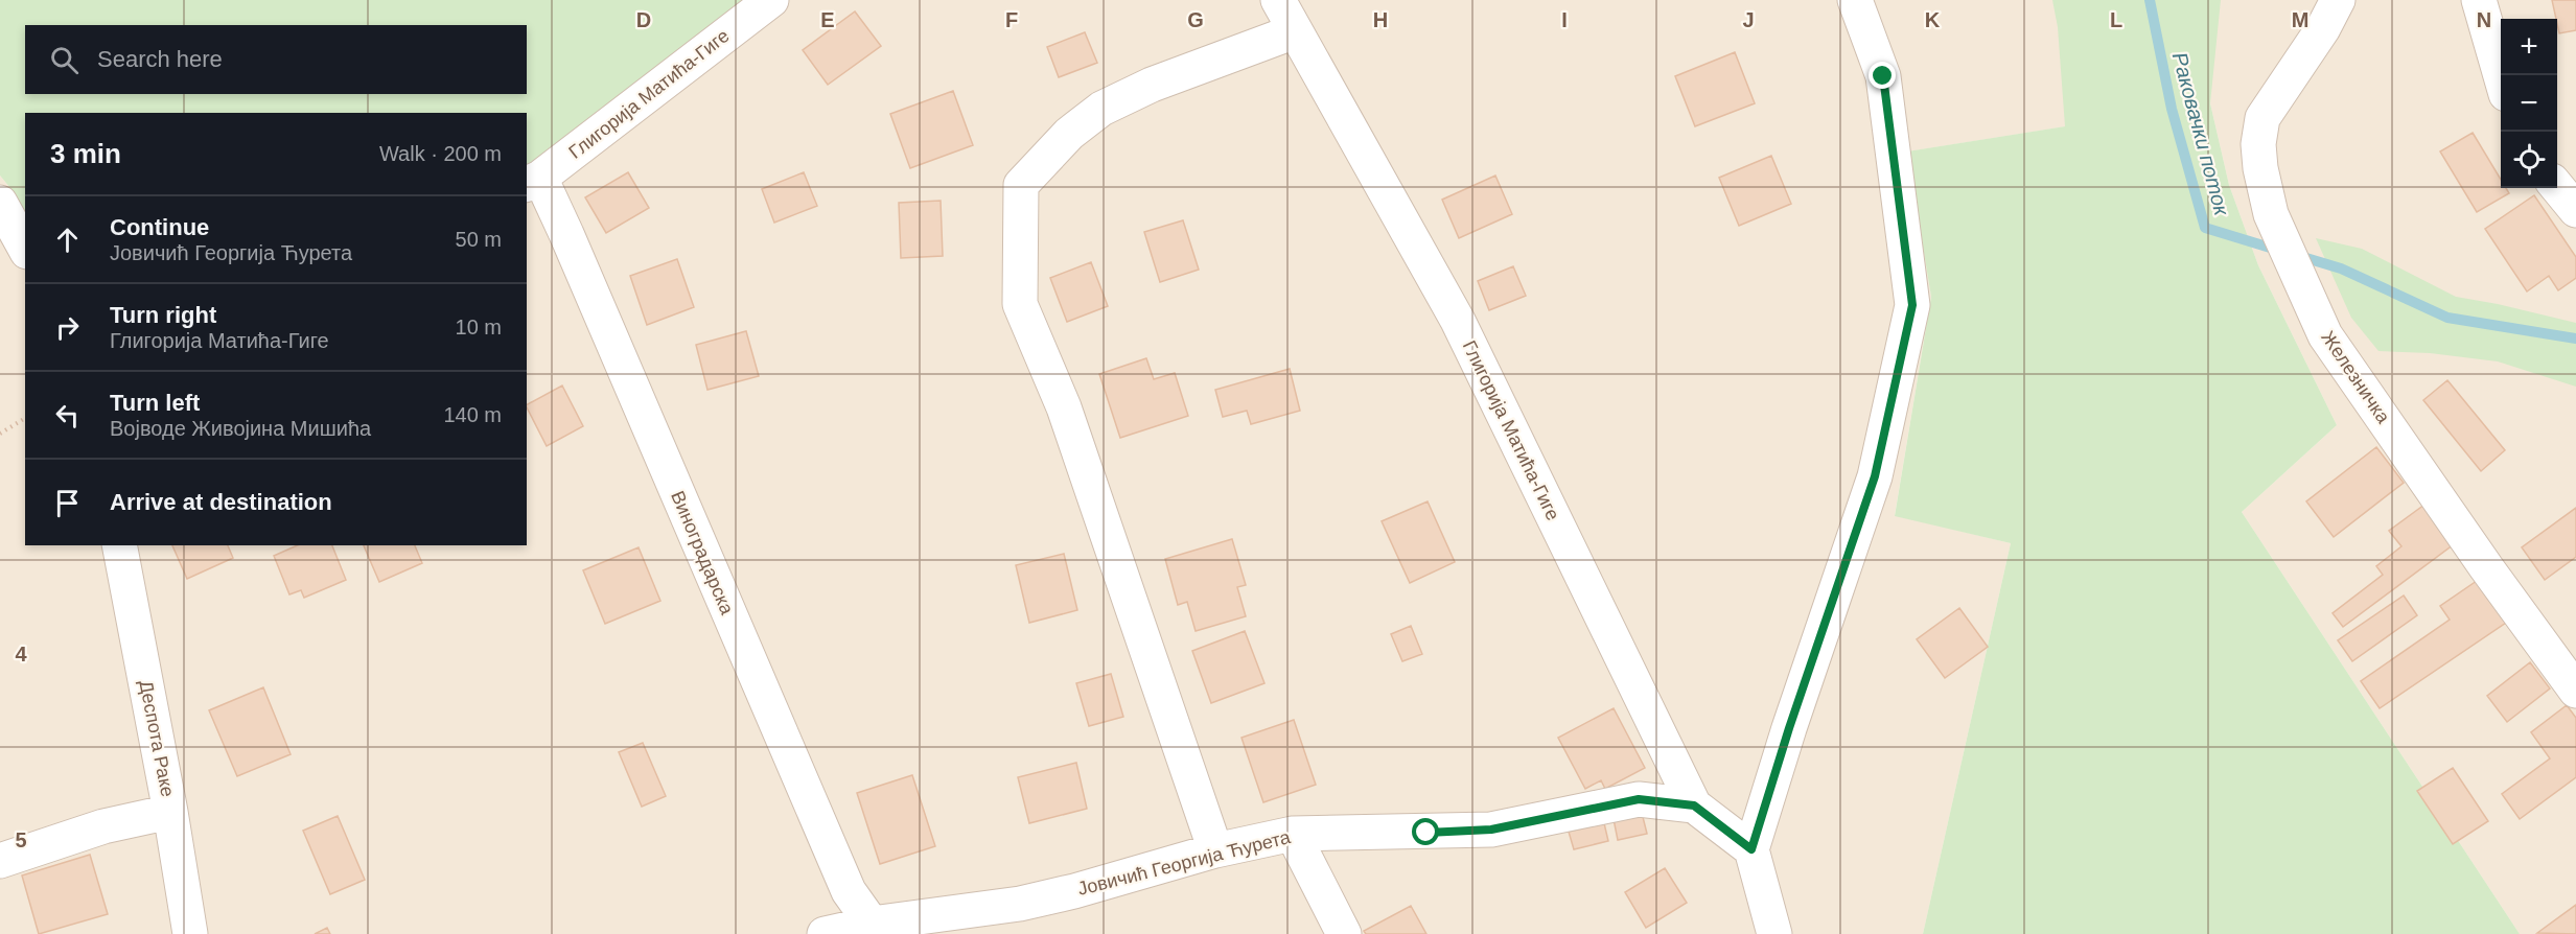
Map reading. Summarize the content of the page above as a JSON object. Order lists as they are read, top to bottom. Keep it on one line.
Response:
{"streets":{"street":["Глигорија Матића-Гиге","Железничка","Виноградарска","Деспота Раке","Јовичић Георгија Ћурета"]},"crossings":[["Глигорија Матића-Гиге","Виноградарска"],["Глигорија Матића-Гиге","Јовичић Георгија Ћурета"],["Виноградарска","Јовичић Георгија Ћурета"]],"water":["Раковачки поток"],"page":{"map_buttons":["+","−"],"search":"Search here","heading":["3 min","Walk · 200 m"],"list":[["Continue","Јовичић Георгија Ћурета","50 m"],["Turn right","Глигорија Матића-Гиге","10 m"],["Turn left","Војводе Живојина Мишића","140 m"],"Arrive at destination"]},"grid":{"columns":["D","E","F","G","H","I","J","K","L","M","N"],"rows":["4","5"]}}
